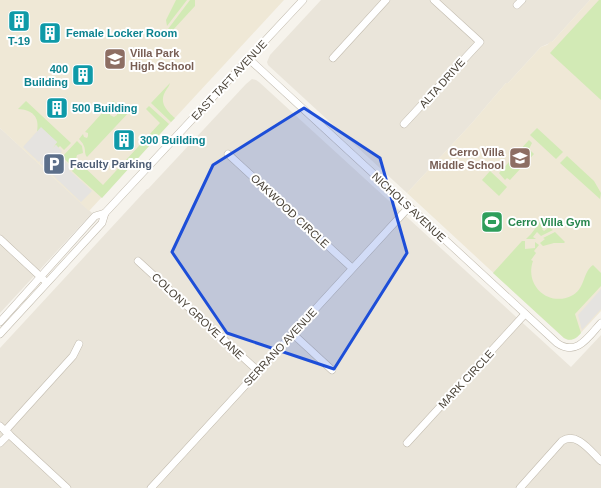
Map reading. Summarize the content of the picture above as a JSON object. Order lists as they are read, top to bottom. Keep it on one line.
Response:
{"streets":{"street":["EAST TAFT AVENUE","ALTA DRIVE","NICHOLS AVENUE","OAKWOOD CIRCLE","COLONY GROVE LANE","SERRANO AVENUE","MARK CIRCLE"]},"crossings":[["EAST TAFT AVENUE","NICHOLS AVENUE"],["NICHOLS AVENUE","SERRANO AVENUE"],["NICHOLS AVENUE","MARK CIRCLE"],["OAKWOOD CIRCLE","SERRANO AVENUE"],["COLONY GROVE LANE","SERRANO AVENUE"]],"places":{"building":["T-19","Female Locker Room","400 Building","500 Building","300 Building"],"school or university":["Villa Park High School","Cerro Villa Middle School"],"parking":["Faculty Parking"],"sports":["Cerro Villa Gym"]}}
